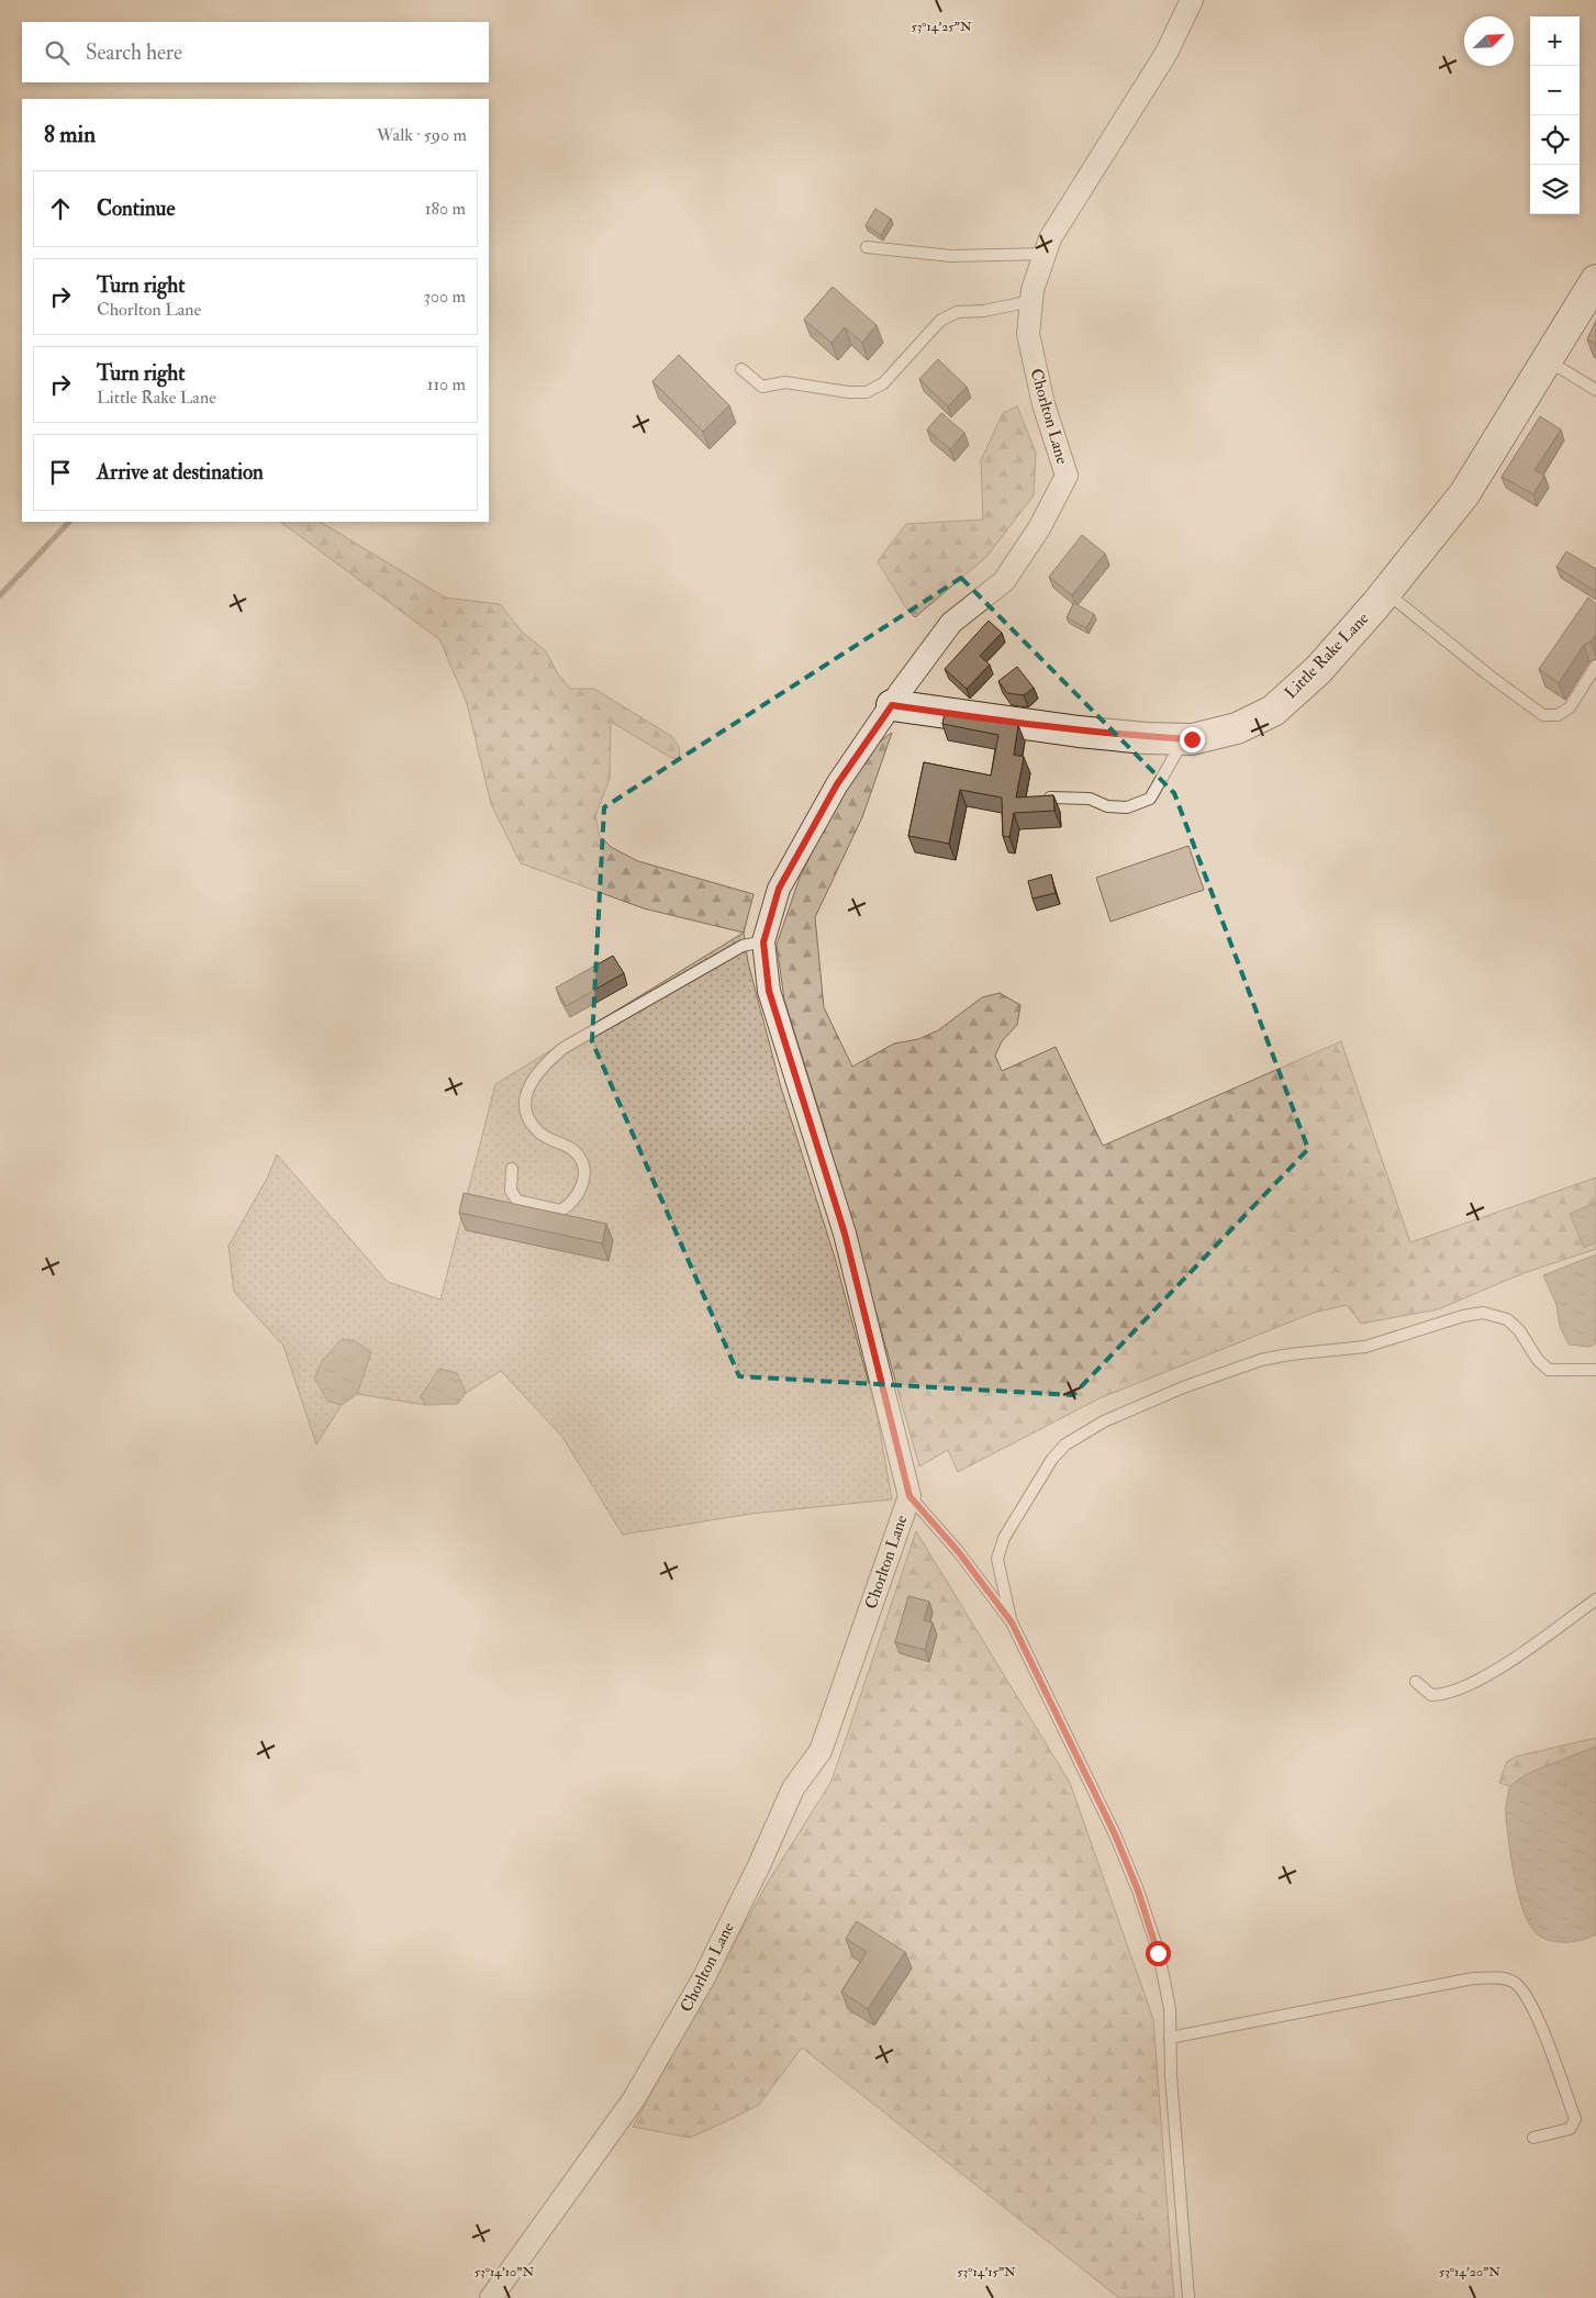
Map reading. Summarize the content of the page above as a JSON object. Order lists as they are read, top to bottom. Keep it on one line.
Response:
{"streets":{"street":["Chorlton Lane","Little Rake Lane"]},"crossings":[["Chorlton Lane","Little Rake Lane"]],"north":"top right","page":{"map_buttons":["+","−"],"search":"Search here","heading":["8 min","Walk · 590 m"],"list":[["Continue","180 m"],["Turn right","Chorlton Lane","300 m"],["Turn right","Little Rake Lane","110 m"],"Arrive at destination"]},"coordinates":["53°14'25\"N","53°14'10\"N","53°14'15\"N","53°14'20\"N"]}
